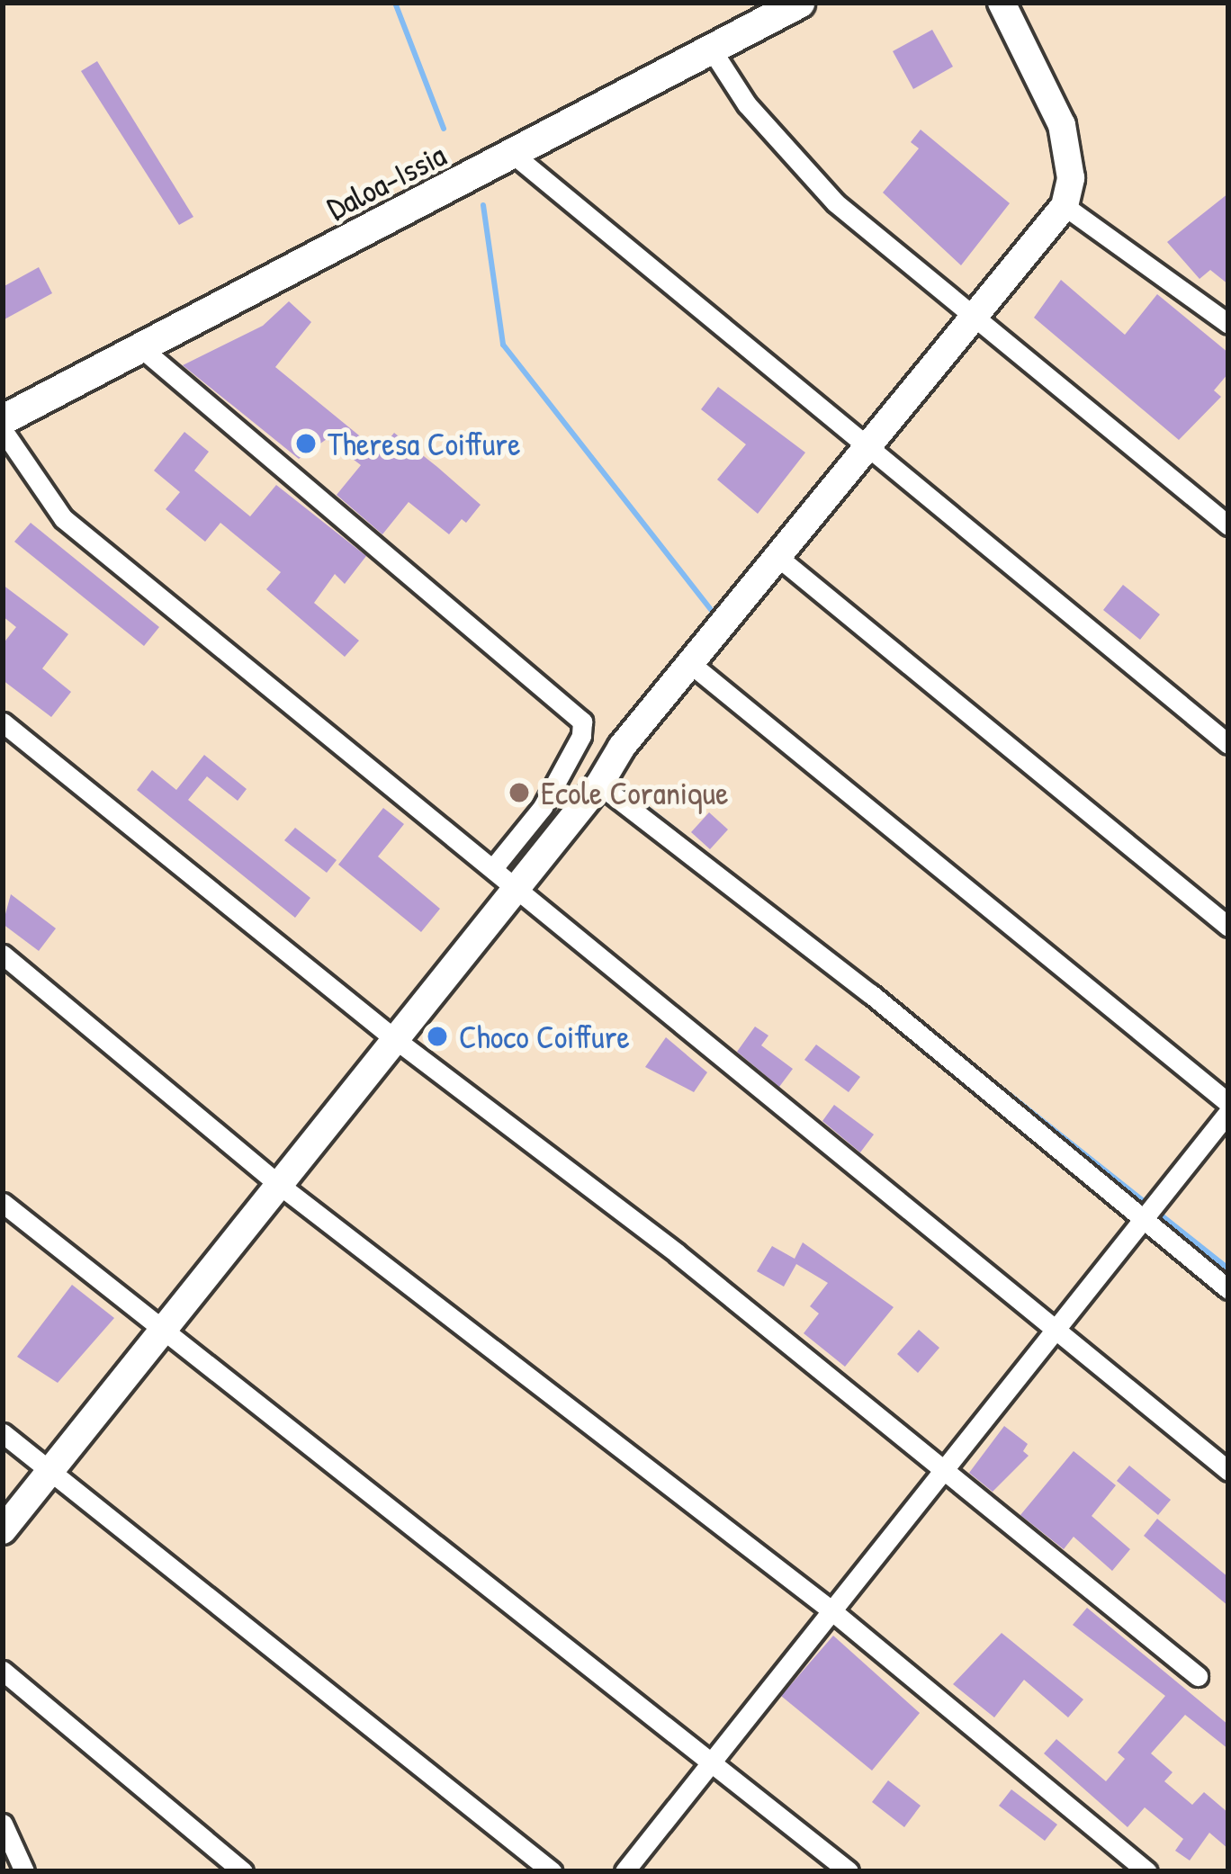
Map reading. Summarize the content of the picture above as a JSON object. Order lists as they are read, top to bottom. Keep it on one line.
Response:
{"streets":{"main road":["Daloa-Issia"]},"places":["Theresa Coiffure","Ecole Coranique","Choco Coiffure"]}
